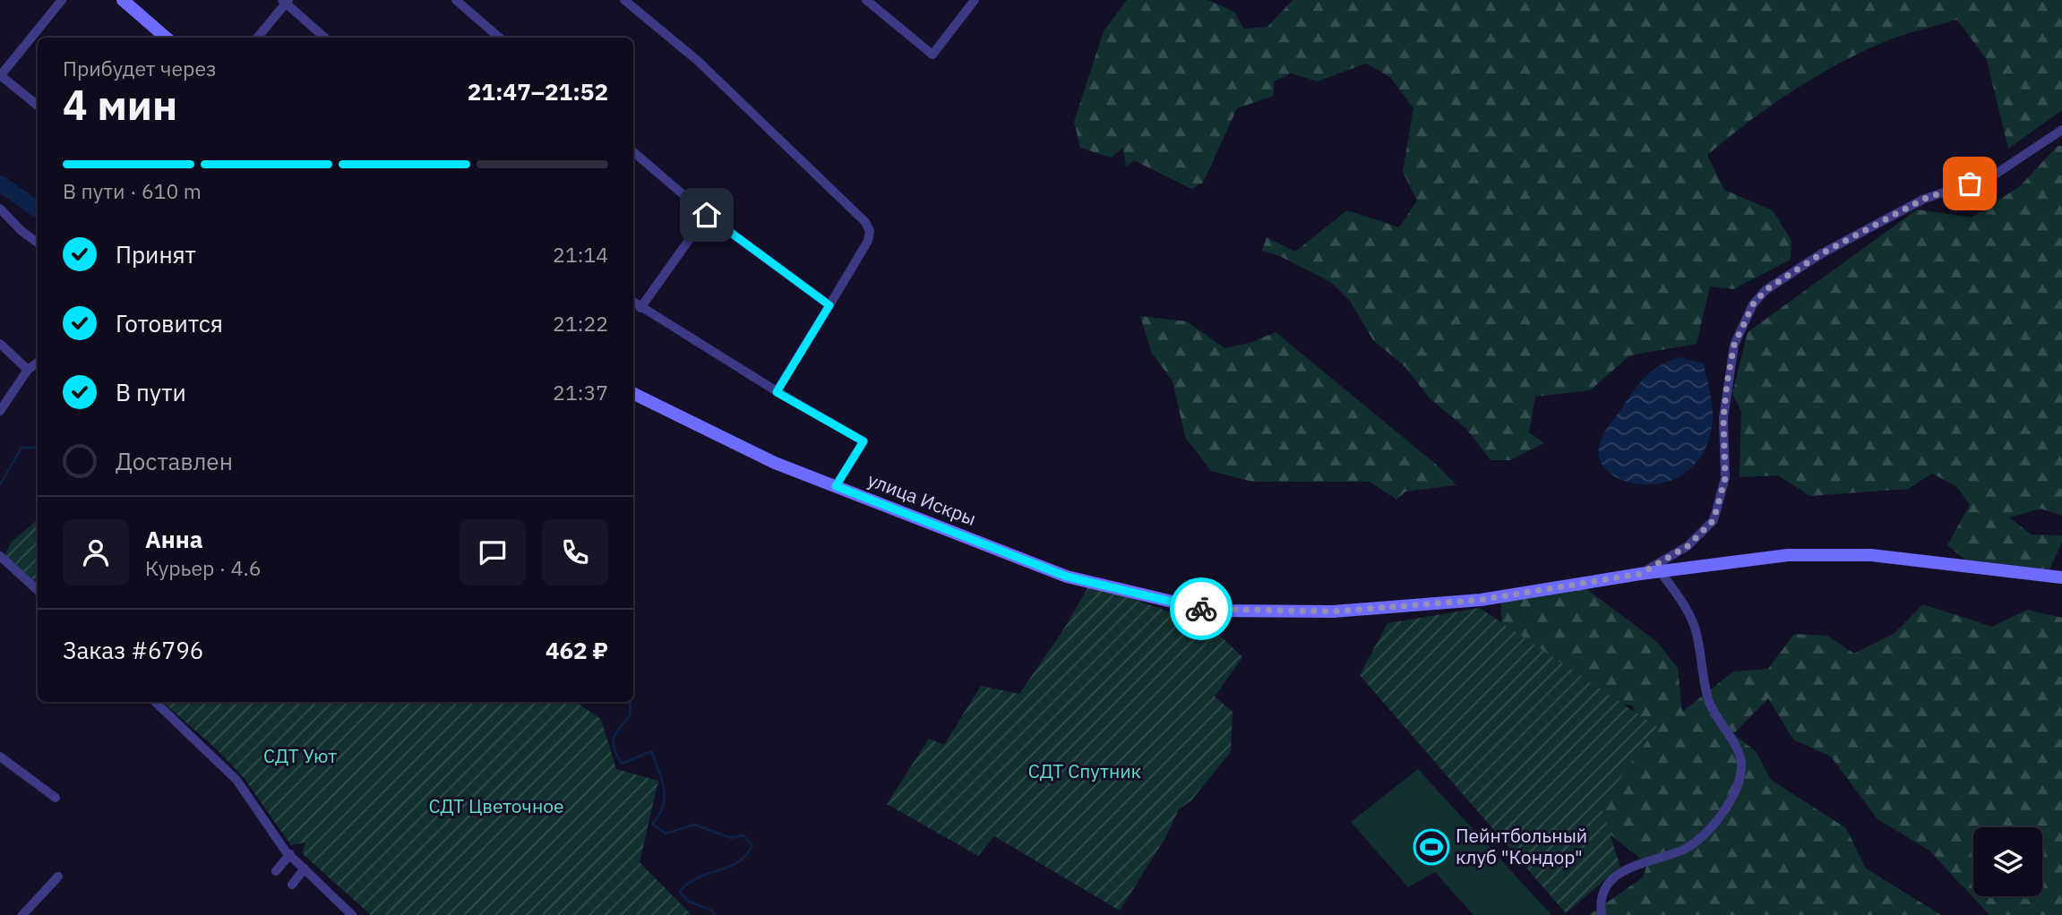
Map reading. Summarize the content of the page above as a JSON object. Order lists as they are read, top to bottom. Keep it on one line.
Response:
{"streets":{"main road":["улица Искры"]},"parks":["СДТ Уют","СДТ Спутник","СДТ Цветочное"],"places":{"sports":["Пейнтбольный клуб \"Кондор\""]},"page":{"heading":["4 мин","Прибудет через","21:47–21:52"],"panel":["Анна","Курьер · 4.6","Заказ #6796","462 ₽"],"bar":"В пути · 610 m","list":[["Принят","21:14"],["Готовится","21:22"],["В пути","21:37"],"Доставлен"]}}
